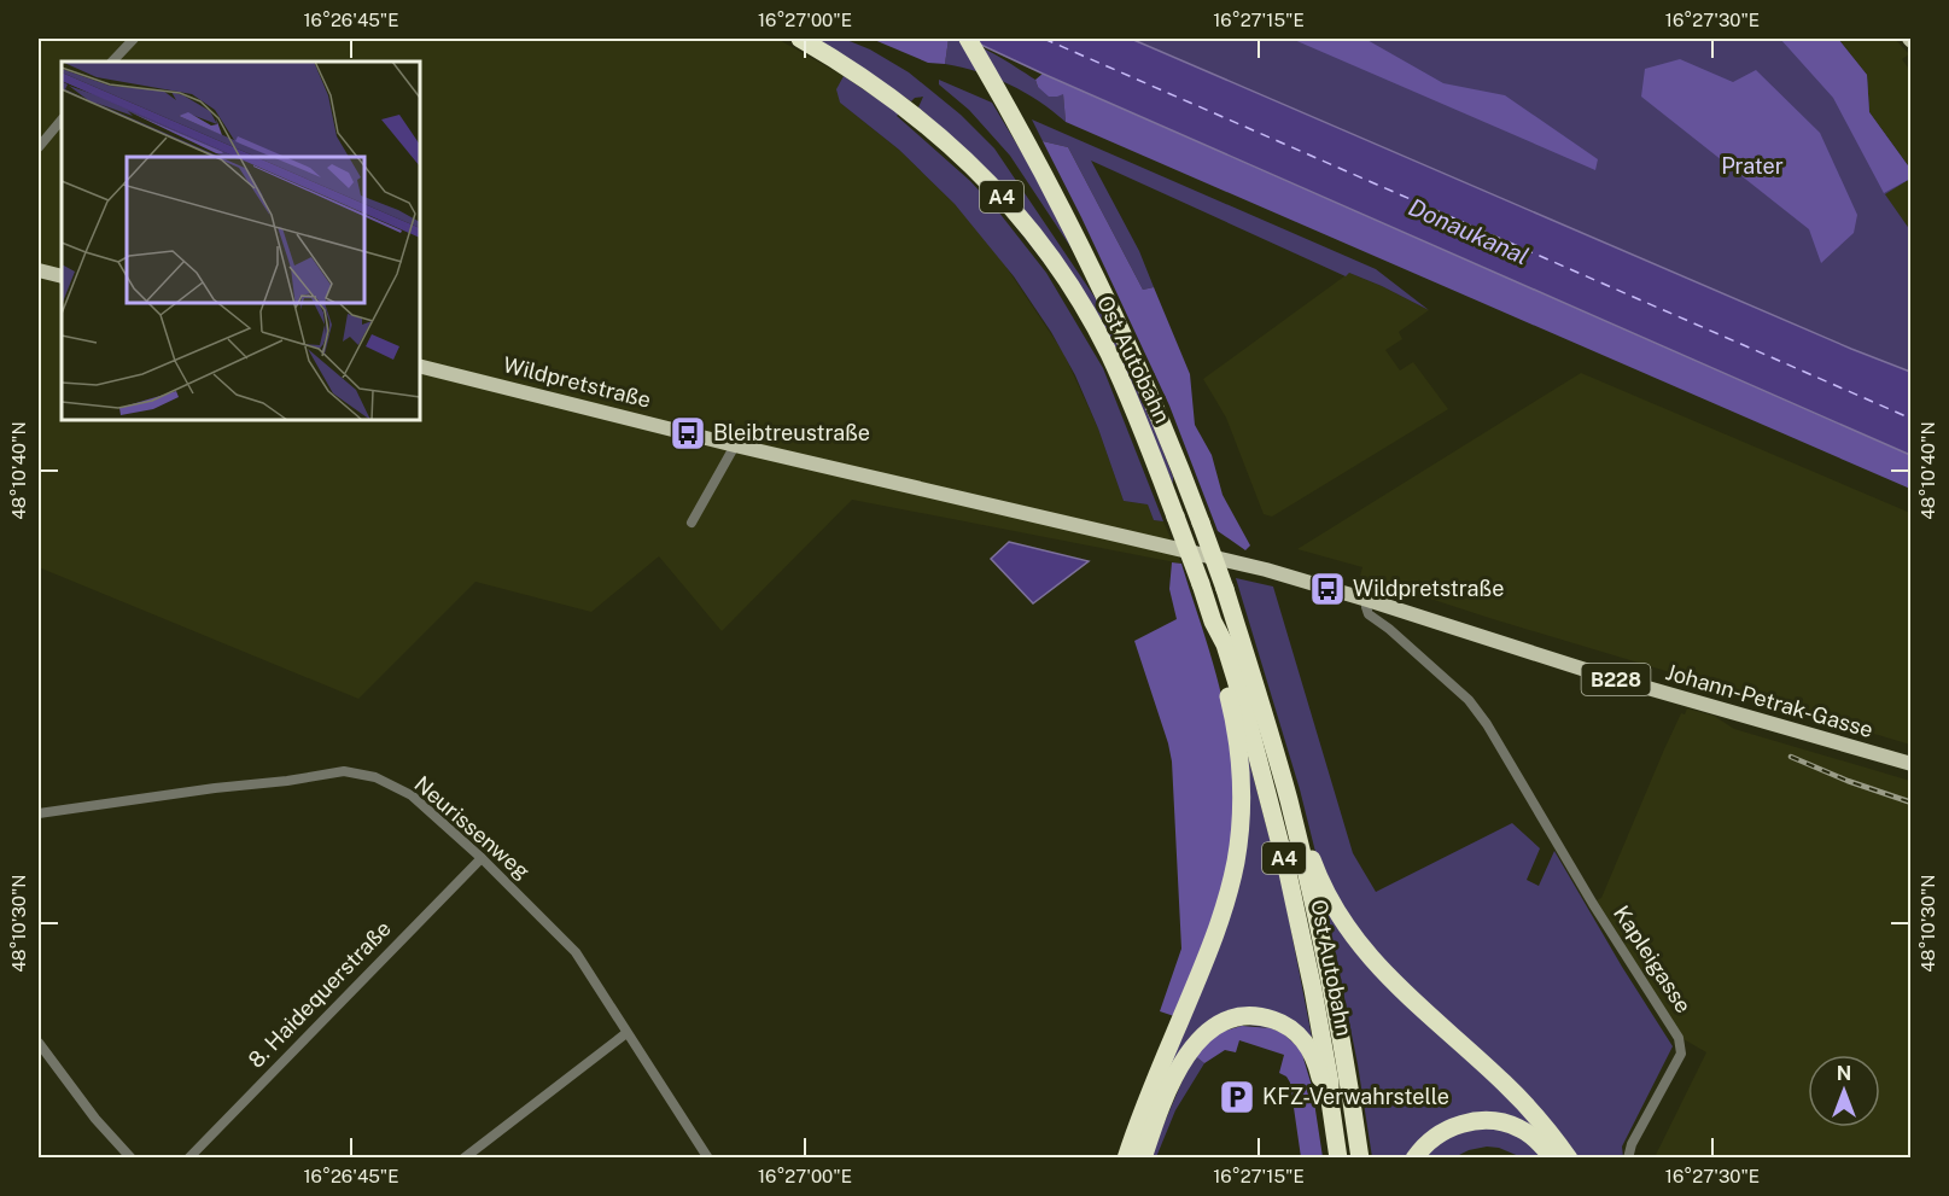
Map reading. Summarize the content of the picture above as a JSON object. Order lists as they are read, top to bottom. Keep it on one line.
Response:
{"streets":{"highway":["A4","Ost Autobahn"],"main road":["Wildpretstraße","B228","Johann-Petrak-Gasse"],"street":["Neurissenweg","Kapleigasse","8. Haidequerstraße"]},"crossings":[["Wildpretstraße","Johann-Petrak-Gasse"],["Wildpretstraße","Kapleigasse"],["Johann-Petrak-Gasse","Kapleigasse"],["Neurissenweg","8. Haidequerstraße"]],"water":["Donaukanal"],"parks":["Prater"],"places":{"bus stop":["Bleibtreustraße","Wildpretstraße"],"parking":["KFZ-Verwahrstelle"]},"north":"top","coordinates":["16°26'45\"E","16°27'00\"E","16°27'15\"E","16°27'30\"E","48°10'40\"N","48°10'30\"N"]}
